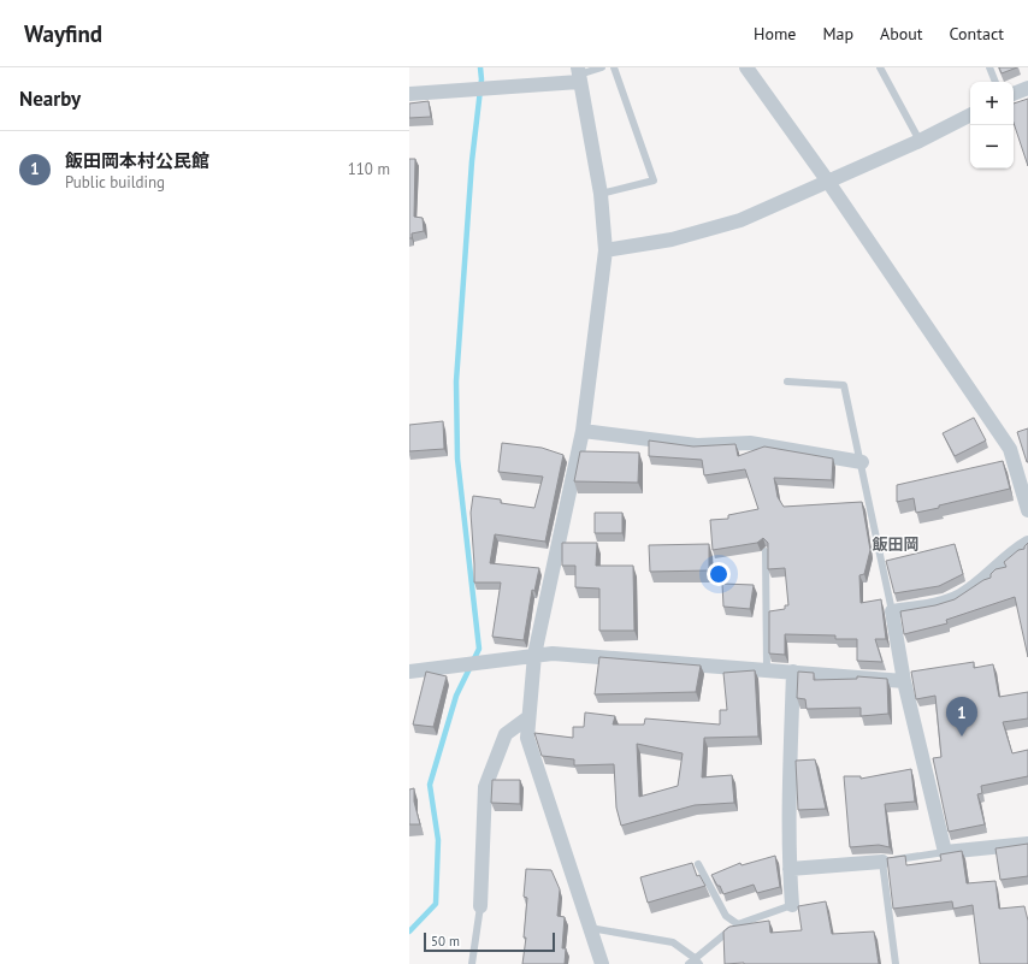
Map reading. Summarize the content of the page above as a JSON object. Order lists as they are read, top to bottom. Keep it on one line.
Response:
{"districts":["飯田岡"],"scale_bar":"50 m","page":{"header":"Wayfind","nav":["Home","Map","About","Contact"],"heading":"Nearby","map_buttons":["+","−"],"list":[{"mark":"1","name":"飯田岡本村公民館","note":"Public building","value":"110 m"}],"pins":"1","scale":"50 m"}}
